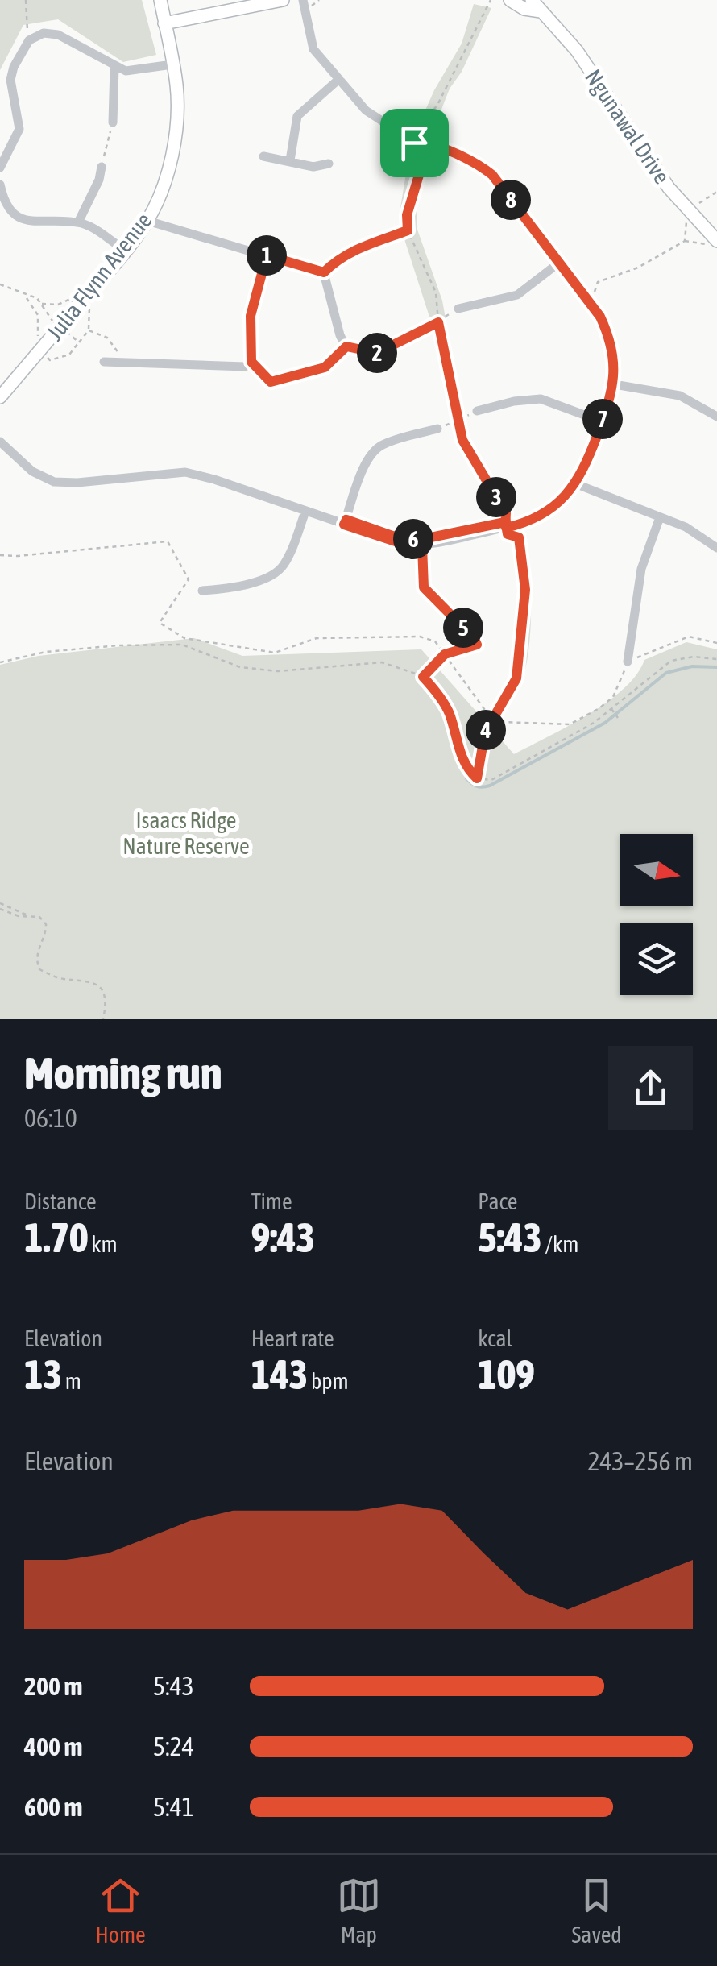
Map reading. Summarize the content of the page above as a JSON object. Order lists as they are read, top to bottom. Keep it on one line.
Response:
{"streets":{"street":["Ngunawal Drive","Julia Flynn Avenue"]},"parks":["Isaacs Ridge Nature Reserve"],"north":"right","page":{"pins":["8","1","2","7","3","6","5","4"],"heading":["Morning run","06:10"],"stats":[["Distance","1.70 km"],["Time","9:43"],["Pace","5:43 /km"],["Elevation","13 m"],["Heart rate","143 bpm"],["kcal","109"]],"chart":["Elevation","243–256 m"],"list":[{"name":"200 m","note":"5:43"},{"name":"400 m","note":"5:24"},{"name":"600 m","note":"5:41"}],"tabs":["Home","Map","Saved"]}}
